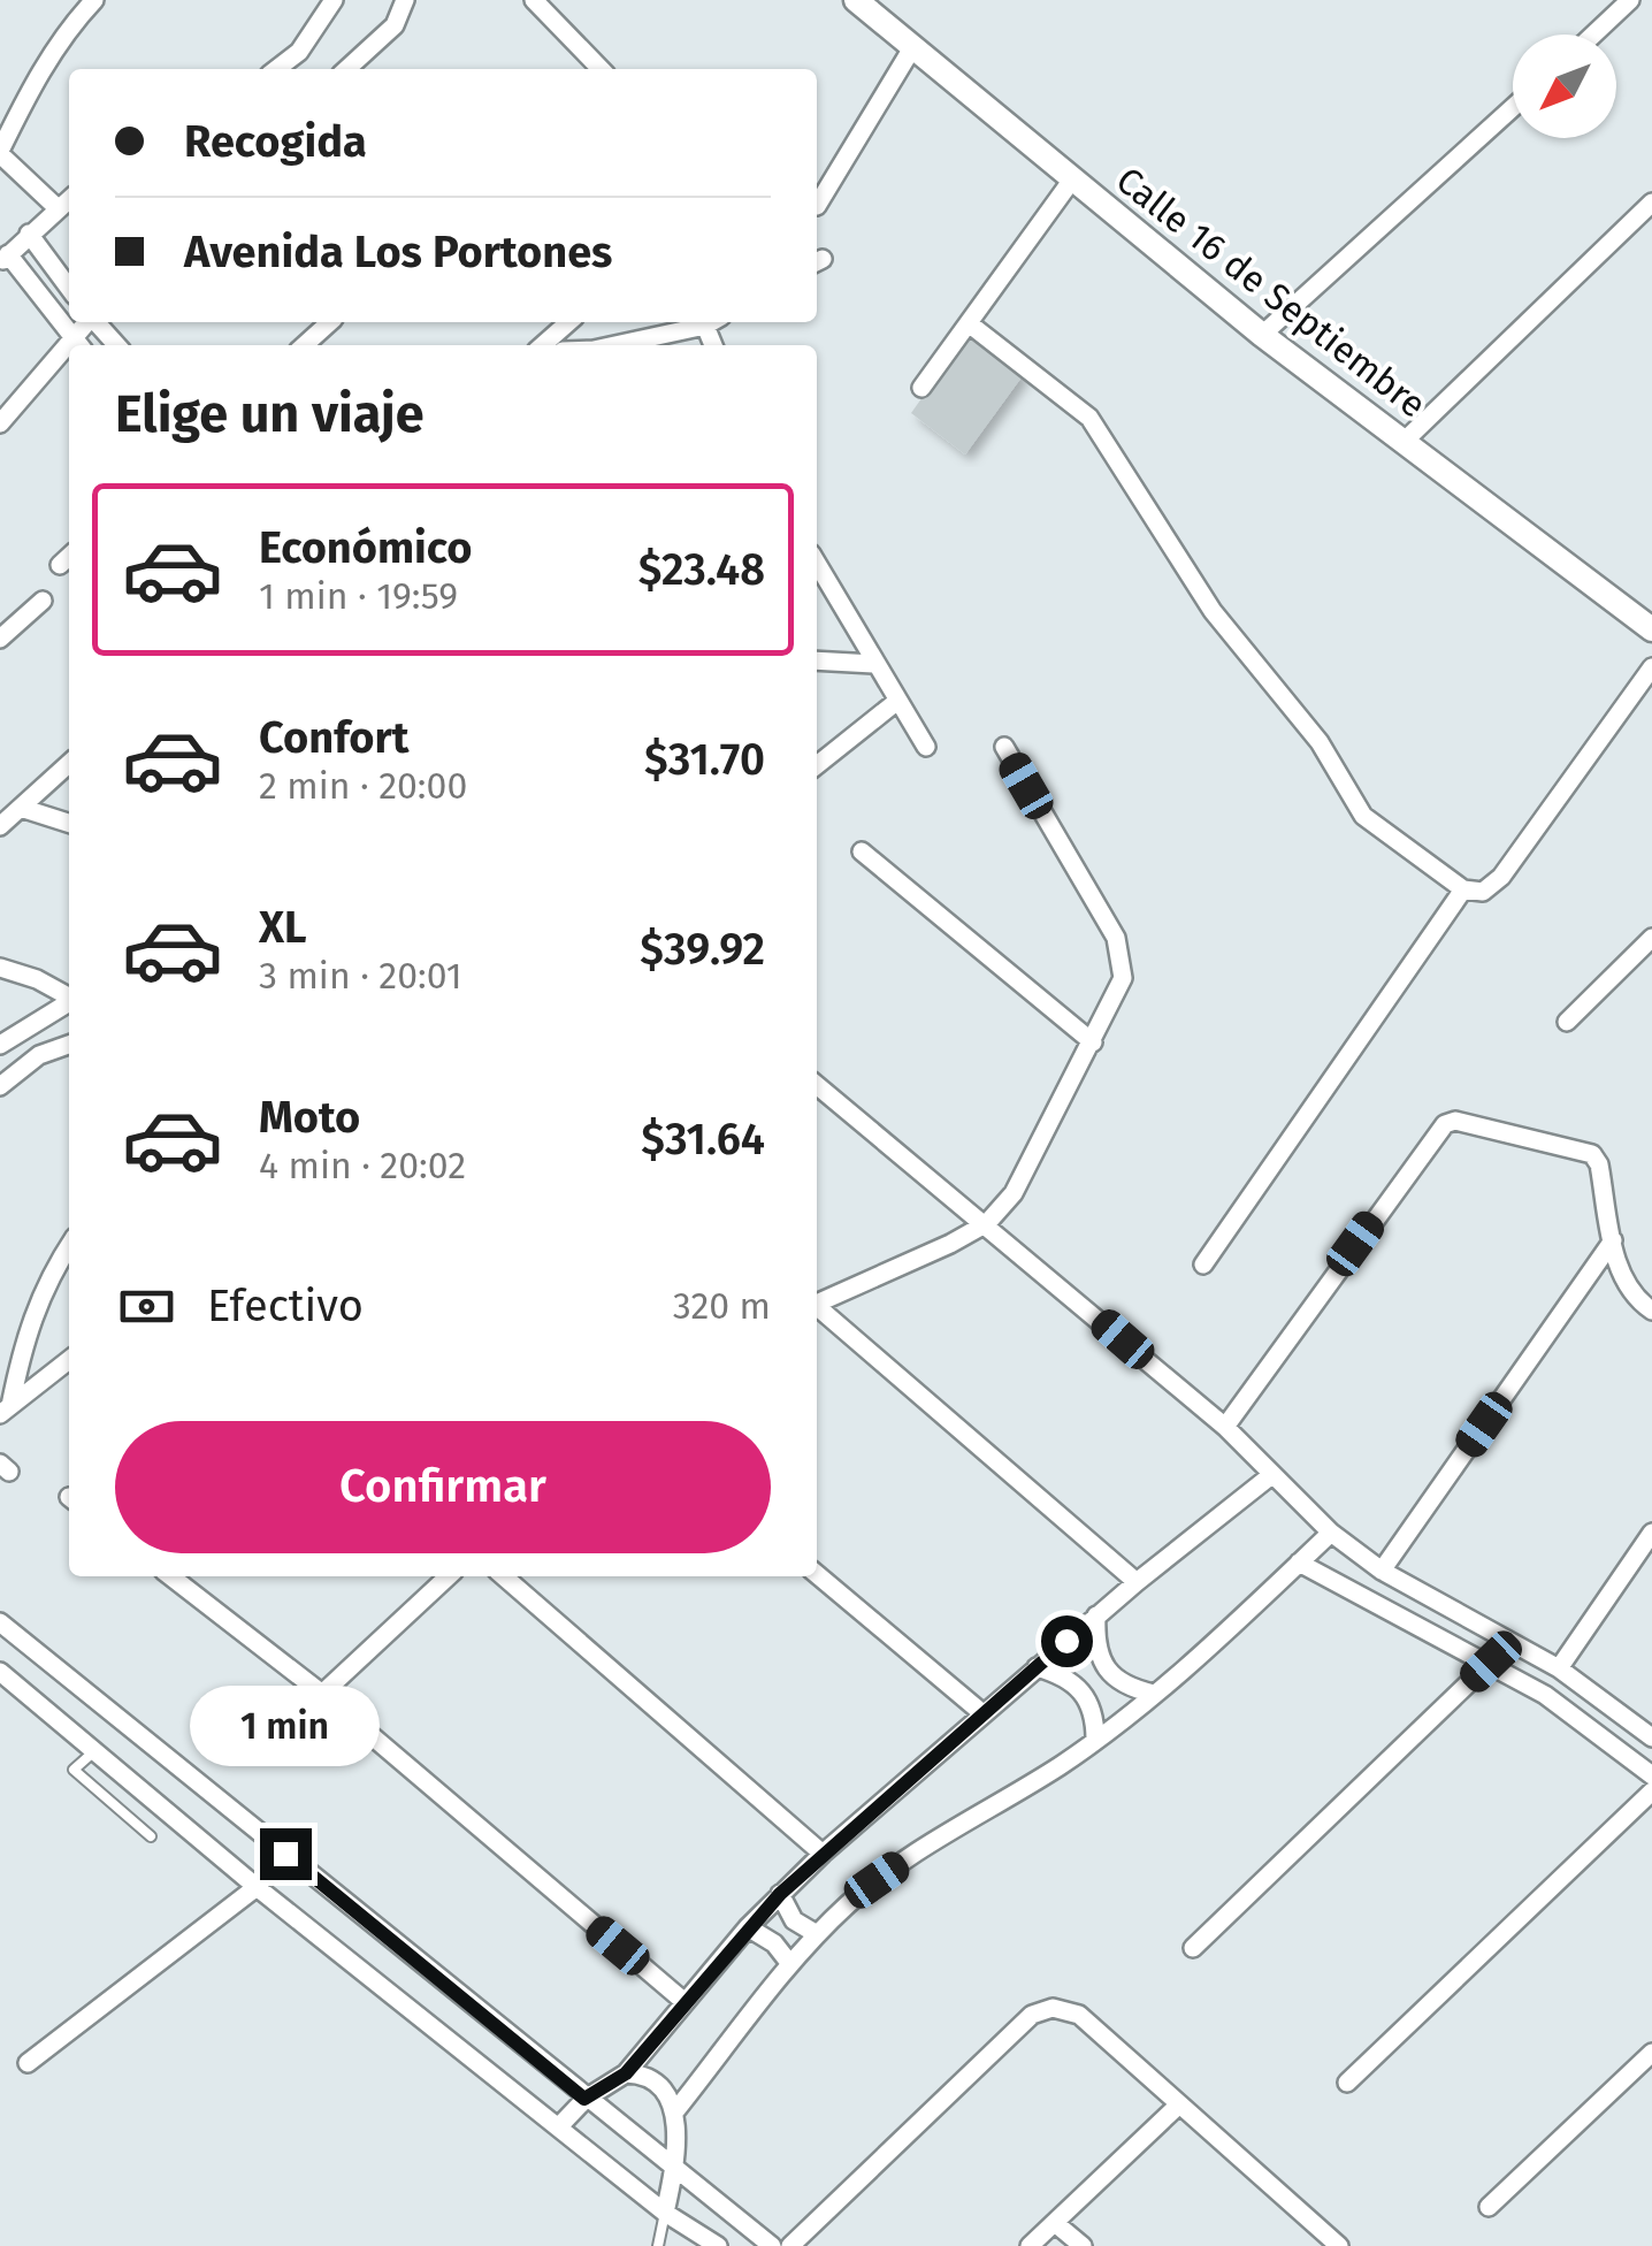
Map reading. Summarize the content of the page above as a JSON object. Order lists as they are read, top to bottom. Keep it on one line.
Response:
{"streets":{"street":["Calle 16 de Septiembre"]},"north":"bottom left","page":{"banner":["Recogida","Avenida Los Portones"],"heading":"Elige un viaje","list":[{"name":"Económico","note":"1 min · 19:59","value":"$23.48"},{"name":"Confort","note":"2 min · 20:00","value":"$31.70"},{"name":"XL","note":"3 min · 20:01","value":"$39.92"},{"name":"Moto","note":"4 min · 20:02","value":"$31.64"}],"pay":["Efectivo","320 m"],"buttons":"Confirmar","bubble":"1 min"}}
